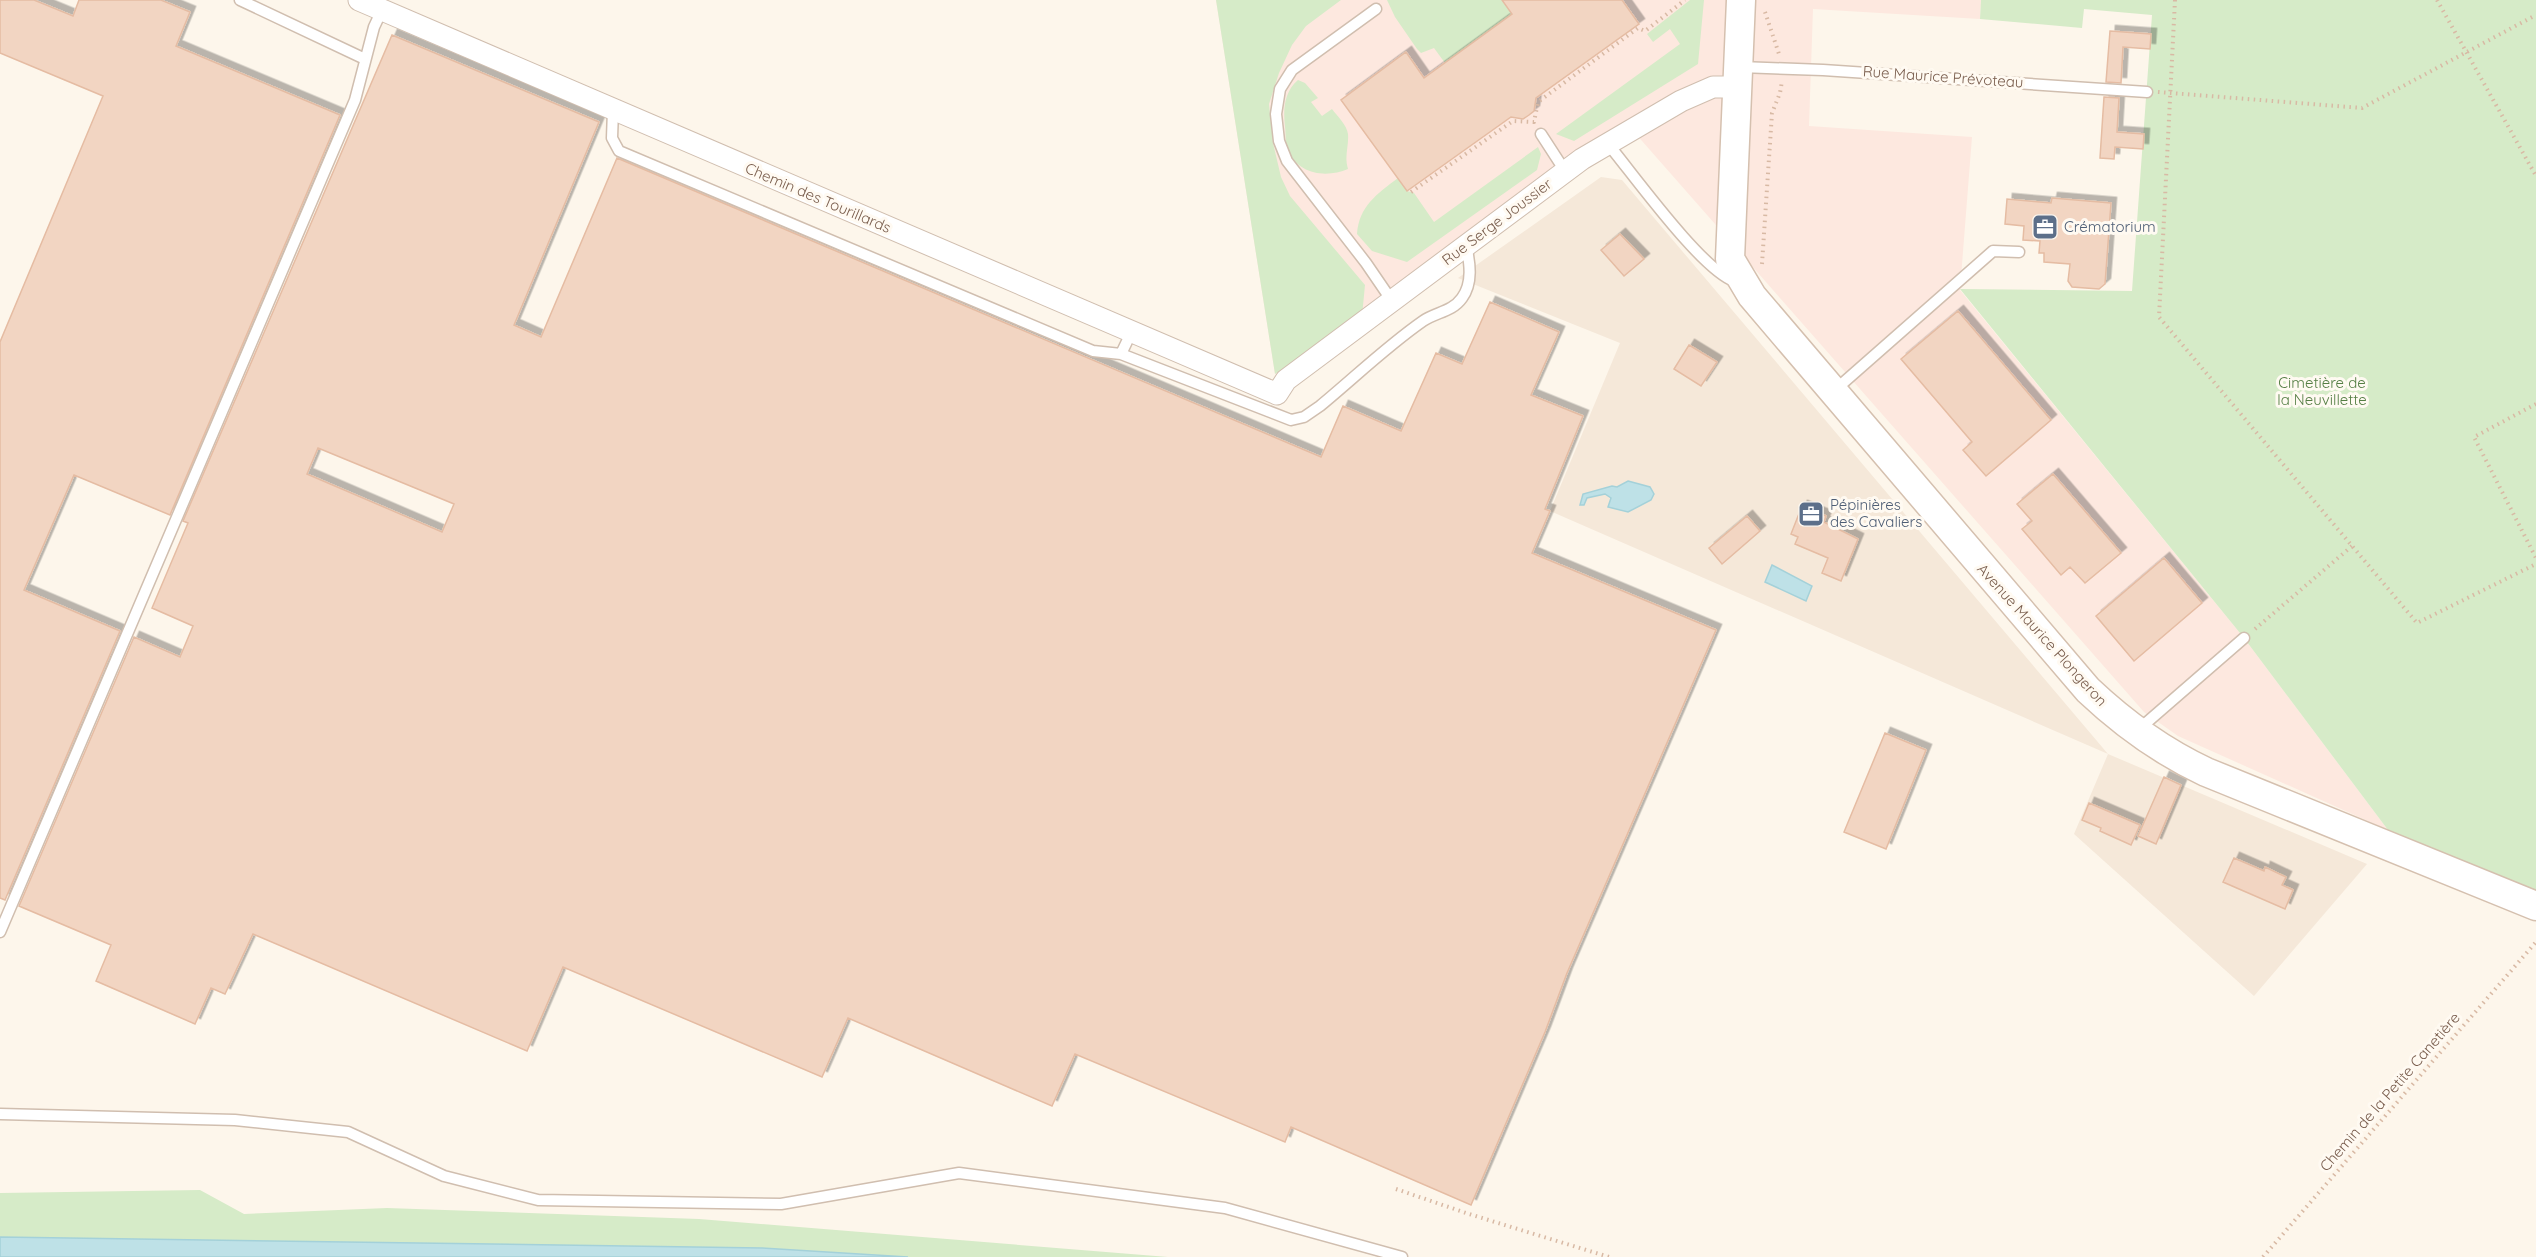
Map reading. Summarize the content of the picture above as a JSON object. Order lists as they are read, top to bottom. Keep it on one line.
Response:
{"streets":{"street":["Chemin des Tourillards","Rue Serge Joussier","Avenue Maurice Plongeron"],"lane":["Rue Maurice Prévoteau"],"path":["Chemin de la Petite Canetière"]},"crossings":[["Rue Maurice Prévoteau","Rue Serge Joussier"],["Rue Maurice Prévoteau","Avenue Maurice Plongeron"],["Chemin des Tourillards","Rue Serge Joussier"],["Rue Serge Joussier","Avenue Maurice Plongeron"]],"parks":["Cimetière de la Neuvillette"],"places":{"office":["Crématorium","Pépinières des Cavaliers"]}}
